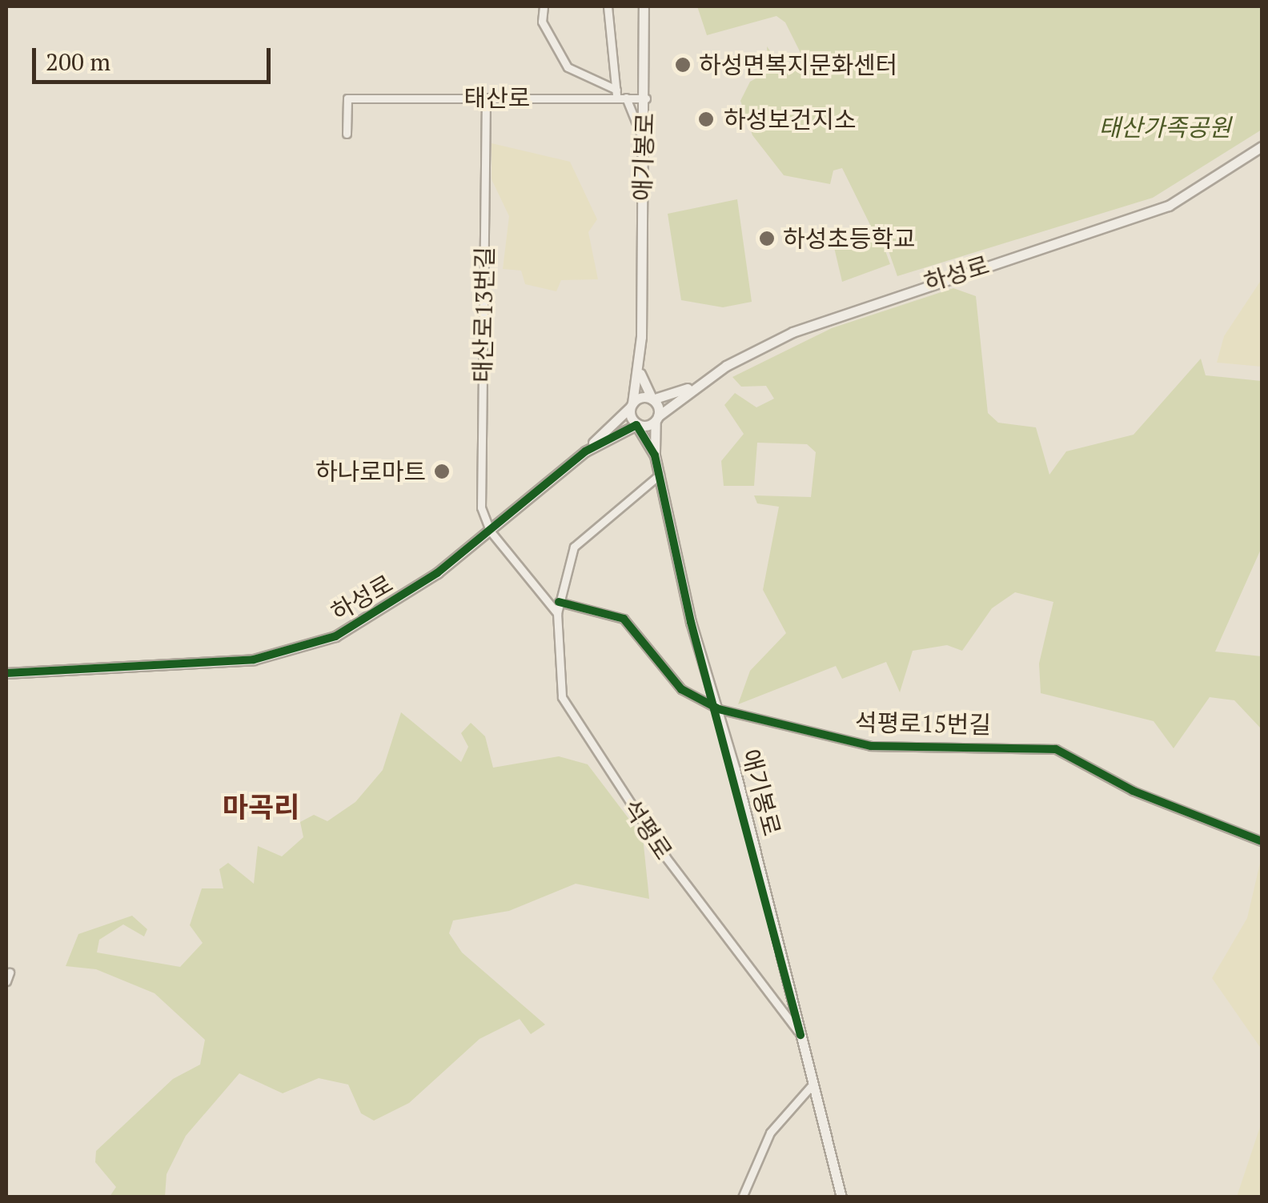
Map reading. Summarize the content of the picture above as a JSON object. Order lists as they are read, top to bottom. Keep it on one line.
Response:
{"streets":{"street":["태산로","애기봉로","하성로","태산로13번길","석평로15번길","석평로"]},"crossings":[["태산로","애기봉로"],["태산로","태산로13번길"],["애기봉로","하성로"],["애기봉로","석평로15번길"],["애기봉로","석평로"],["하성로","태산로13번길"],["석평로15번길","석평로"]],"districts":["마곡리"],"parks":["태산가족공원"],"places":["하성면복지문화센터","하성보건지소","하성초등학교","하나로마트"],"scale_bar":"200 m"}
